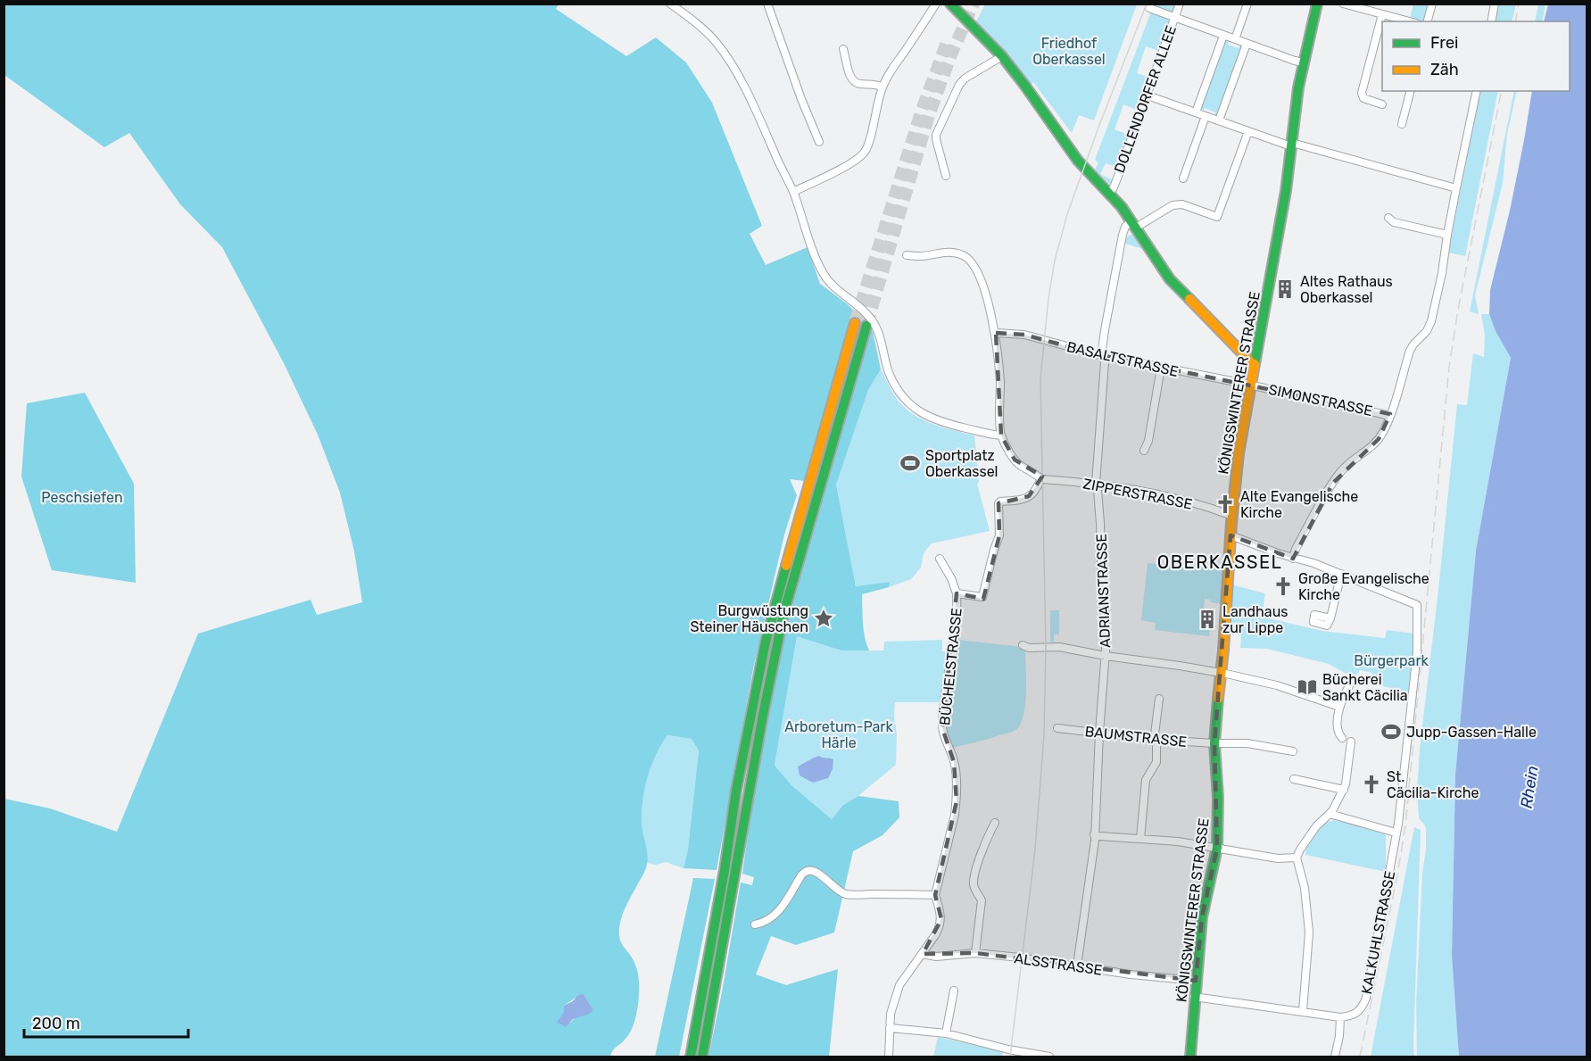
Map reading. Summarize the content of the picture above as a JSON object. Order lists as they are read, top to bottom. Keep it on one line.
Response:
{"streets":{"main road":["KÖNIGSWINTERER STRASSE"],"street":["DOLLENDORFER ALLEE","BASALTSTRASSE","SIMONSTRASSE","ZIPPERSTRASSE","ADRIANSTRASSE","BÜCHELSTRASSE","BAUMSTRASSE","KALKUHLSTRASSE","ALSSTRASSE"]},"crossings":[["BASALTSTRASSE","KÖNIGSWINTERER STRASSE"],["BASALTSTRASSE","SIMONSTRASSE"],["BASALTSTRASSE","ADRIANSTRASSE"],["KÖNIGSWINTERER STRASSE","SIMONSTRASSE"],["KÖNIGSWINTERER STRASSE","ZIPPERSTRASSE"],["KÖNIGSWINTERER STRASSE","BAUMSTRASSE"],["KÖNIGSWINTERER STRASSE","ALSSTRASSE"],["ZIPPERSTRASSE","ADRIANSTRASSE"],["ZIPPERSTRASSE","BÜCHELSTRASSE"],["ADRIANSTRASSE","BAUMSTRASSE"],["ADRIANSTRASSE","ALSSTRASSE"],["BÜCHELSTRASSE","ALSSTRASSE"]],"districts":["OBERKASSEL"],"water":["Rhein"],"parks":["Friedhof Oberkassel","Peschsiefen","Bürgerpark","Arboretum-Park Härle"],"places":{"building":["Altes Rathaus Oberkassel","Landhaus zur Lippe"],"sports":["Sportplatz Oberkassel","Jupp-Gassen-Halle"],"church":["Alte Evangelische Kirche","Große Evangelische Kirche","St. Cäcilia-Kirche"],"place":["Burgwüstung Steiner Häuschen"],"library":["Bücherei Sankt Cäcilia"]},"legend":["Frei","Zäh"],"scale_bar":"200 m"}
